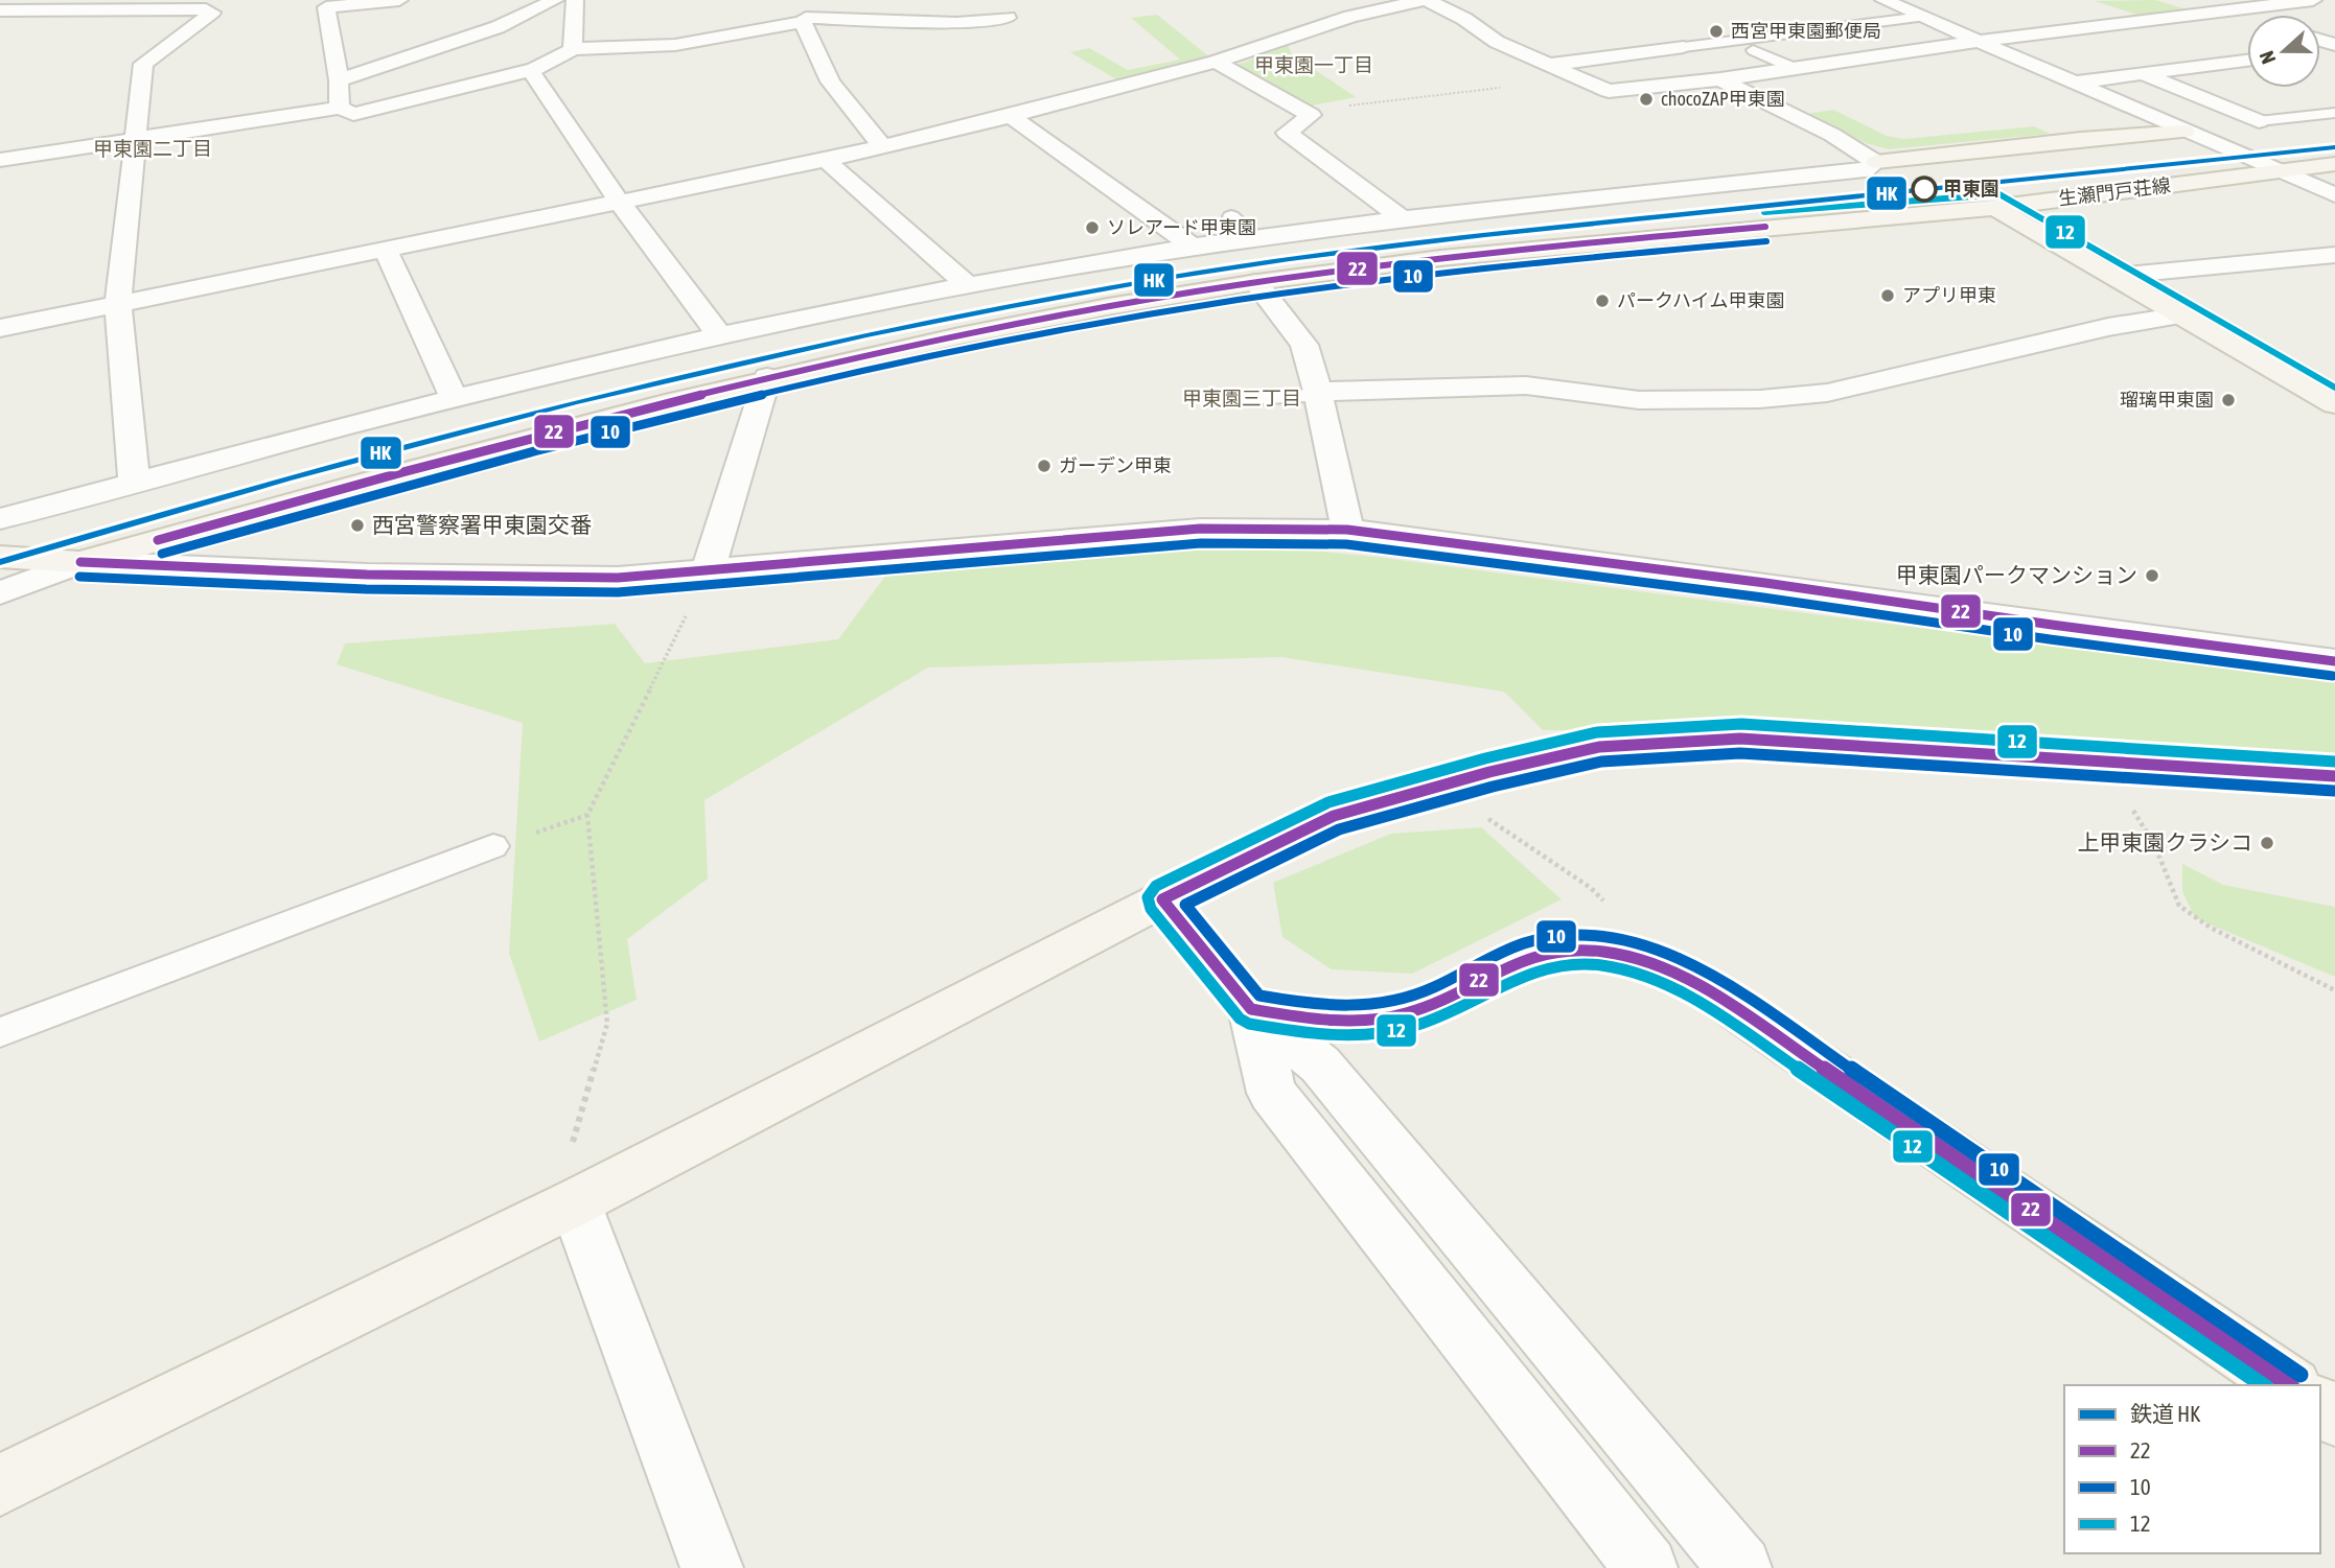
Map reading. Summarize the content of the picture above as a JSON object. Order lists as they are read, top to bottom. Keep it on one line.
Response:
{"streets":{"street":["生瀬門戸荘線"]},"districts":["甲東園一丁目","甲東園二丁目","甲東園三丁目"],"places":["西宮甲東園郵便局","chocoZAP甲東園","甲東園","ソレアード甲東園","アプリ甲東","パークハイム甲東園","瑠璃甲東園","ガーデン甲東","西宮警察署甲東園交番","甲東園パークマンション","上甲東園クラシコ"],"lines":["rail line HK","transit line 12","transit line 22","transit line 10"],"legend":["鉄道 HK","22","10","12"],"north":"left"}
